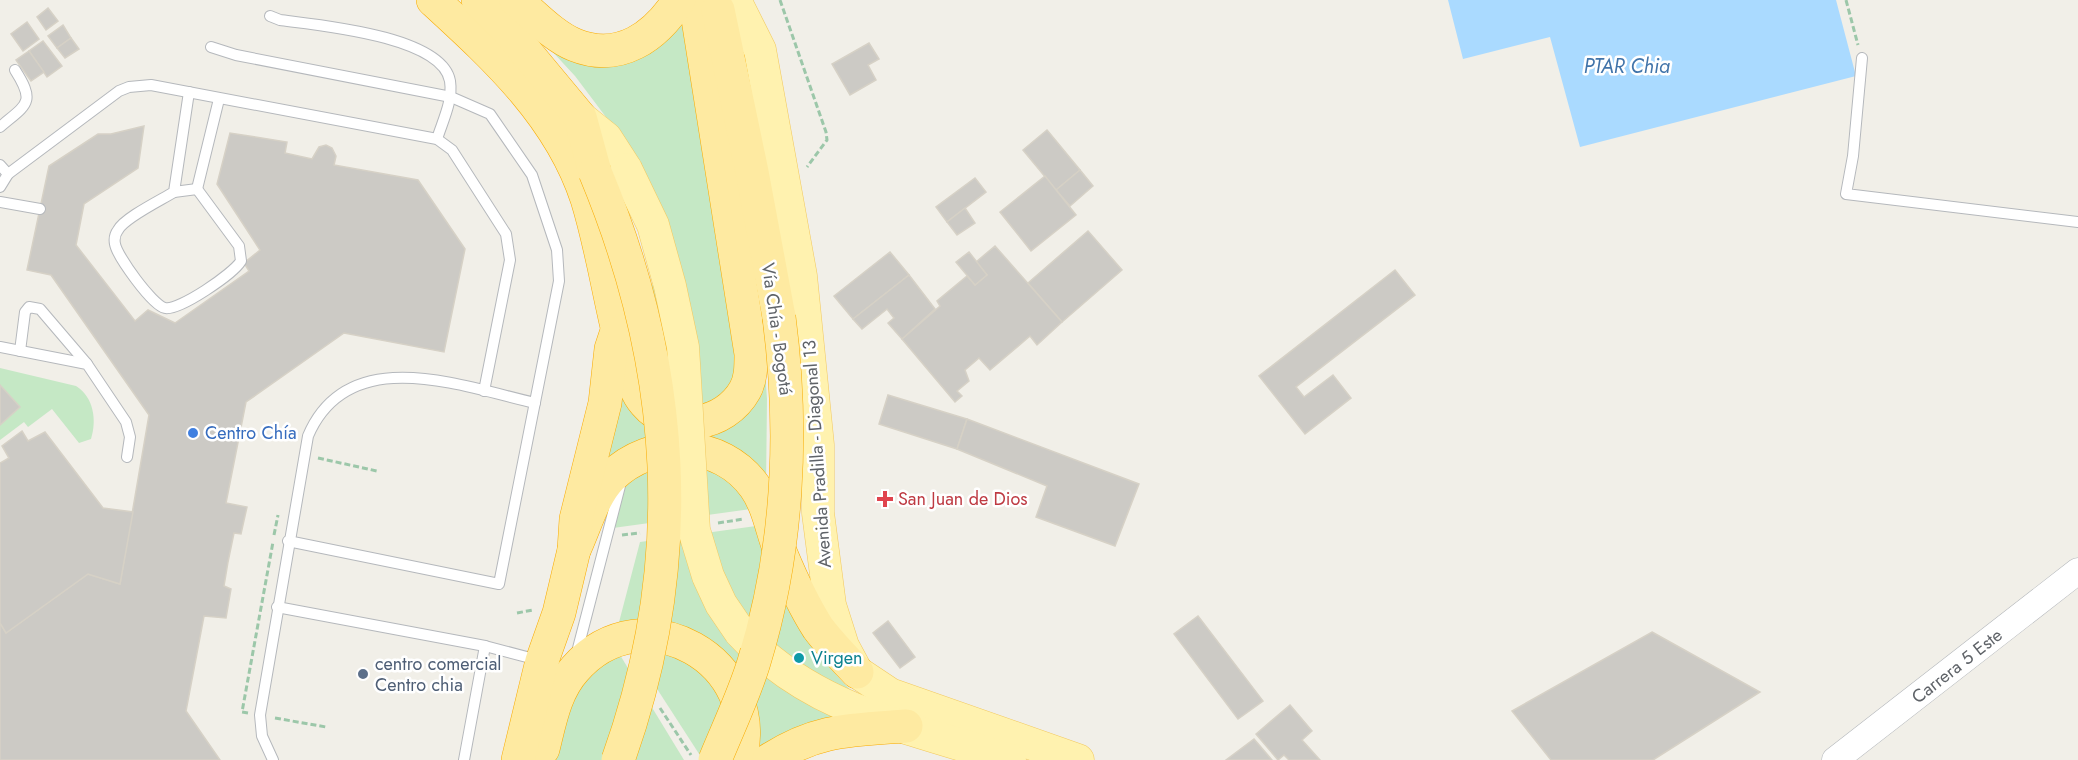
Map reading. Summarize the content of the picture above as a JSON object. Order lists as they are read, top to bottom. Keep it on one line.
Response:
{"streets":{"highway":["Vía Chía - Bogotá"],"main road":["Avenida Pradilla - Diagonal 13"],"street":["Carrera 5 Este"]},"water":["PTAR Chia"],"places":{"other":["Centro Chía","Virgen","centro comercial Centro chia"],"health":["San Juan de Dios"]}}
